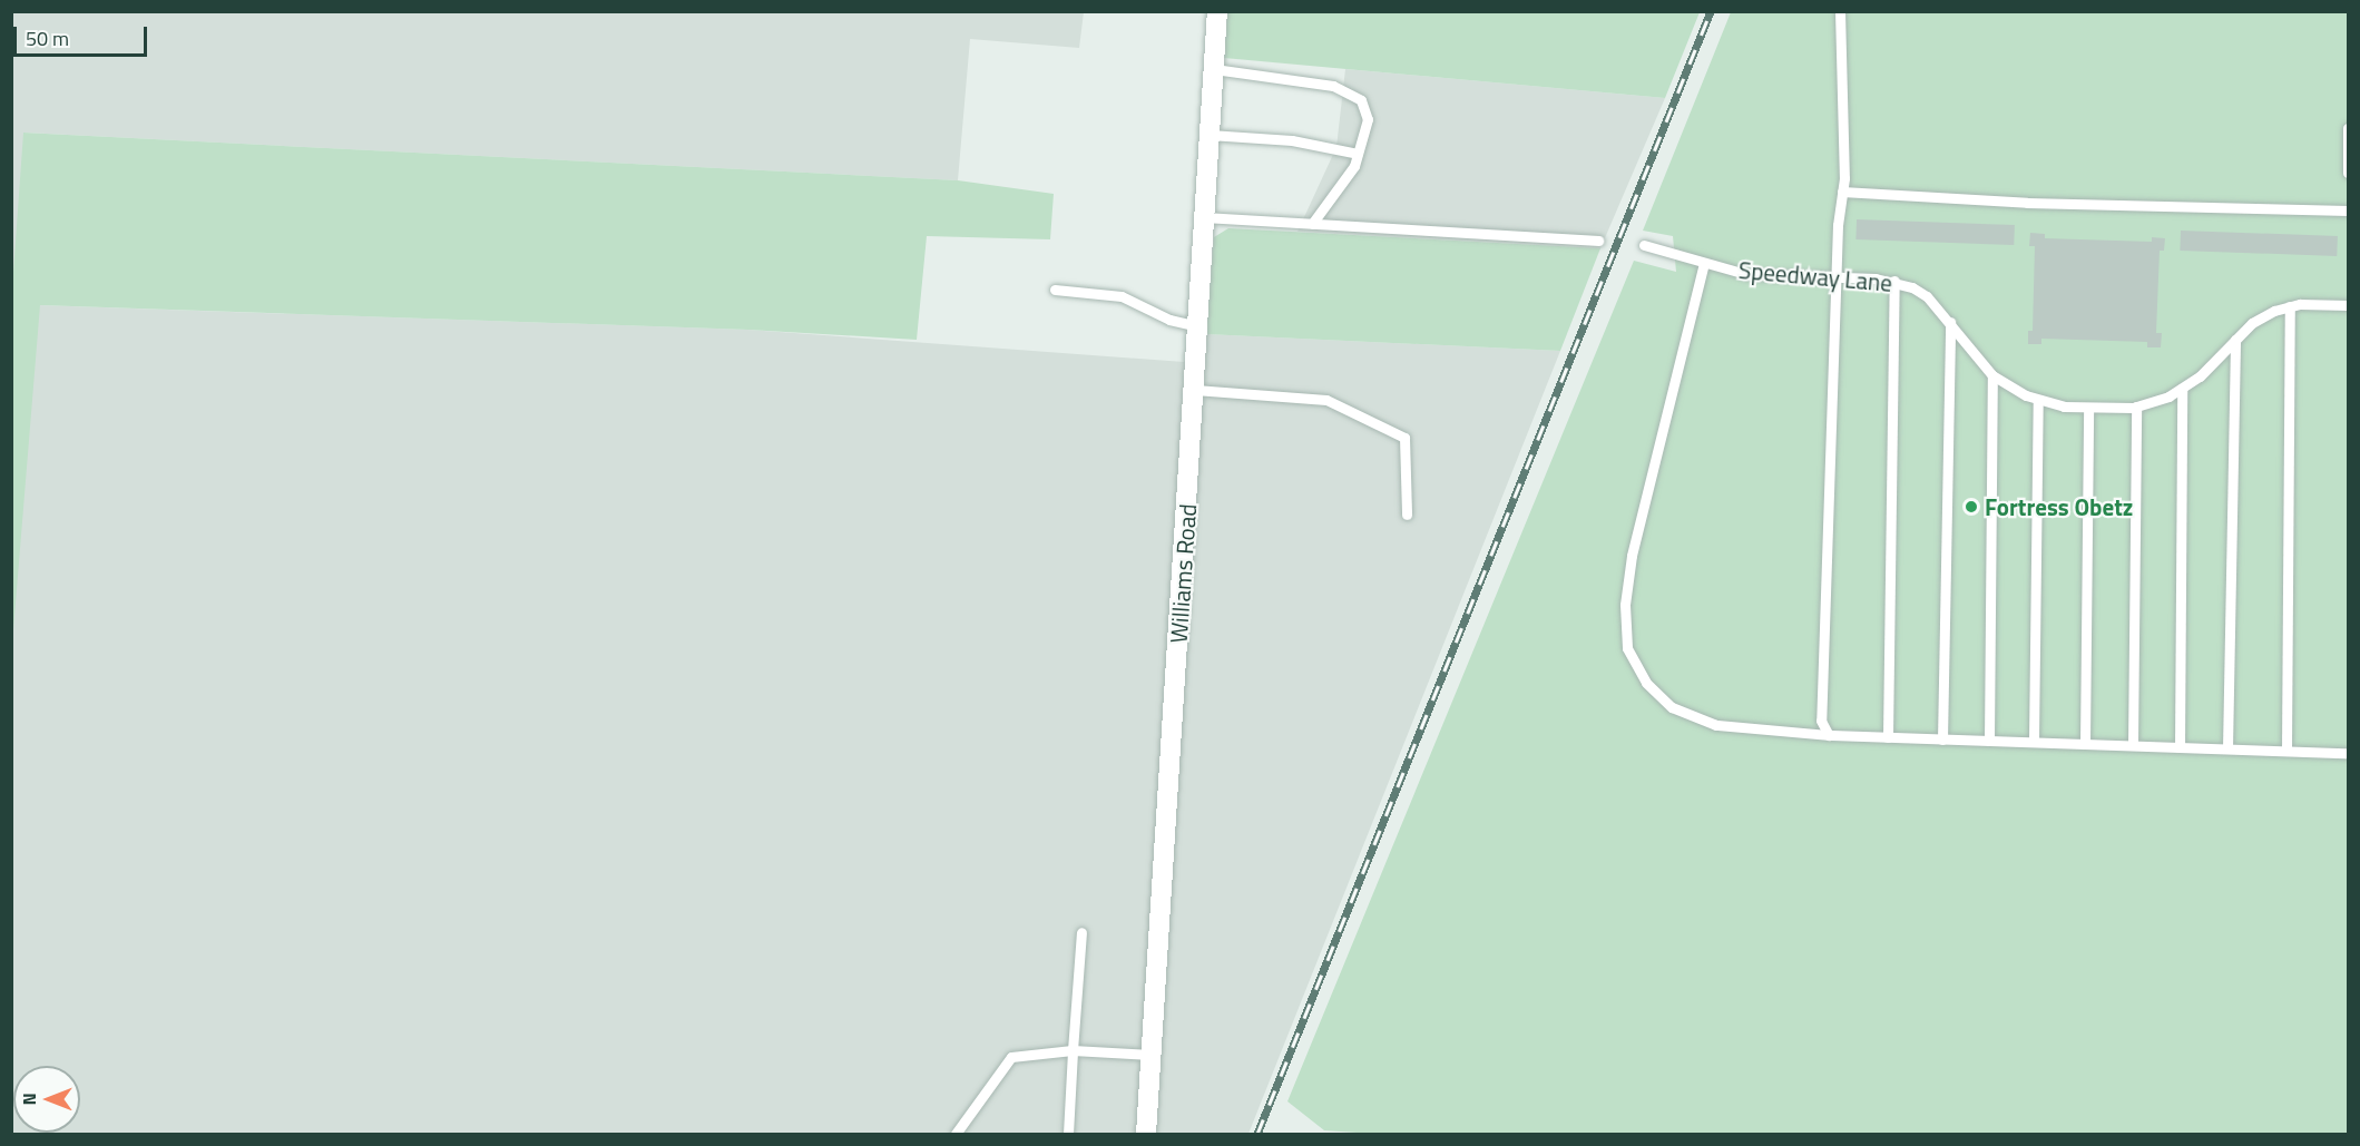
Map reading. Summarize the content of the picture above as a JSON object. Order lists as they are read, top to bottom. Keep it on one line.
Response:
{"streets":{"main road":["Williams Road"],"lane":["Speedway Lane"]},"places":["Fortress Obetz"],"scale_bar":"50 m","north":"left"}
